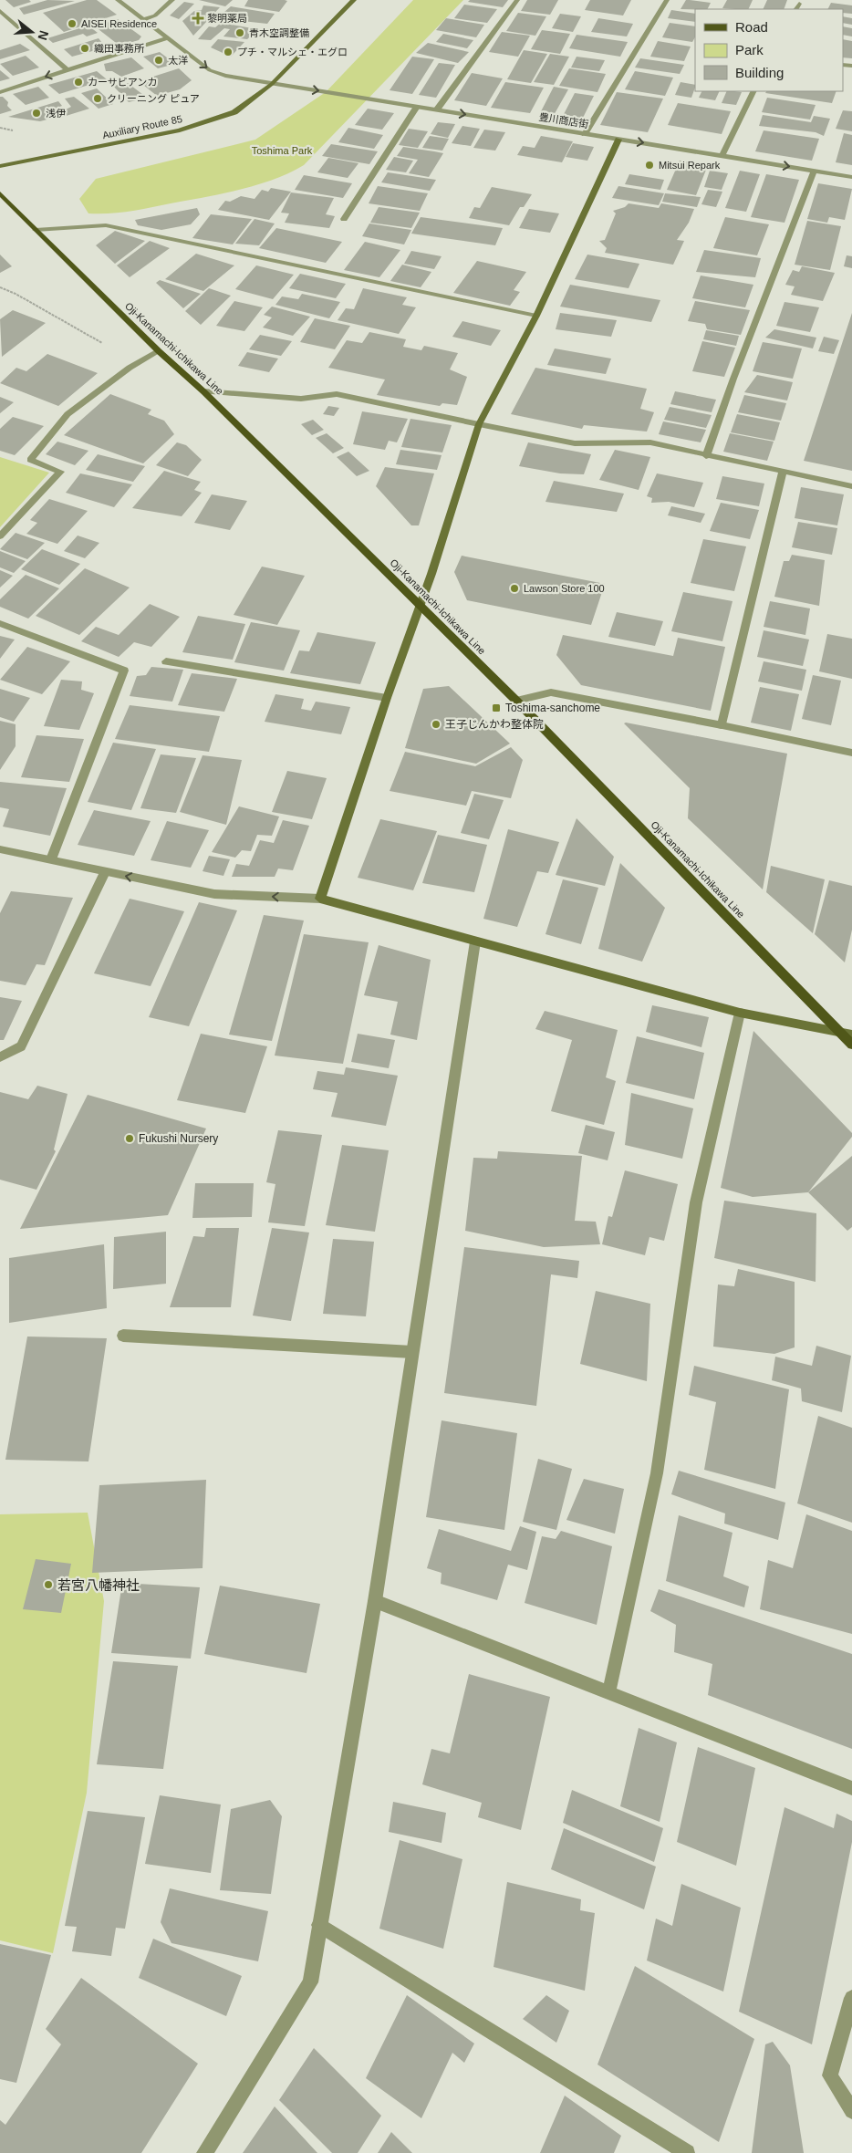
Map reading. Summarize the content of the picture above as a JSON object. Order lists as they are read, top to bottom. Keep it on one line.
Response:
{"streets":{"main road":["Oji-Kanamachi-Ichikawa Line"],"street":["豊川商店街","Auxiliary Route 85"]},"crossings":[["豊川商店街","Auxiliary Route 85"]],"one_way":["豊川商店街"],"parks":["Toshima Park"],"places":{"health":["黎明薬局"],"other":["AISEI Residence","青木空調整備","織田事務所","プチ・マルシェ・エグロ","太洋","カーサビアンカ","クリーニング ピュア","浅伊","Mitsui Repark","Lawson Store 100","王子じんかわ整体院","Fukushi Nursery","若宮八幡神社"],"transit":["Toshima-sanchome"]},"legend":["Road","Park","Building"],"north":"right"}
